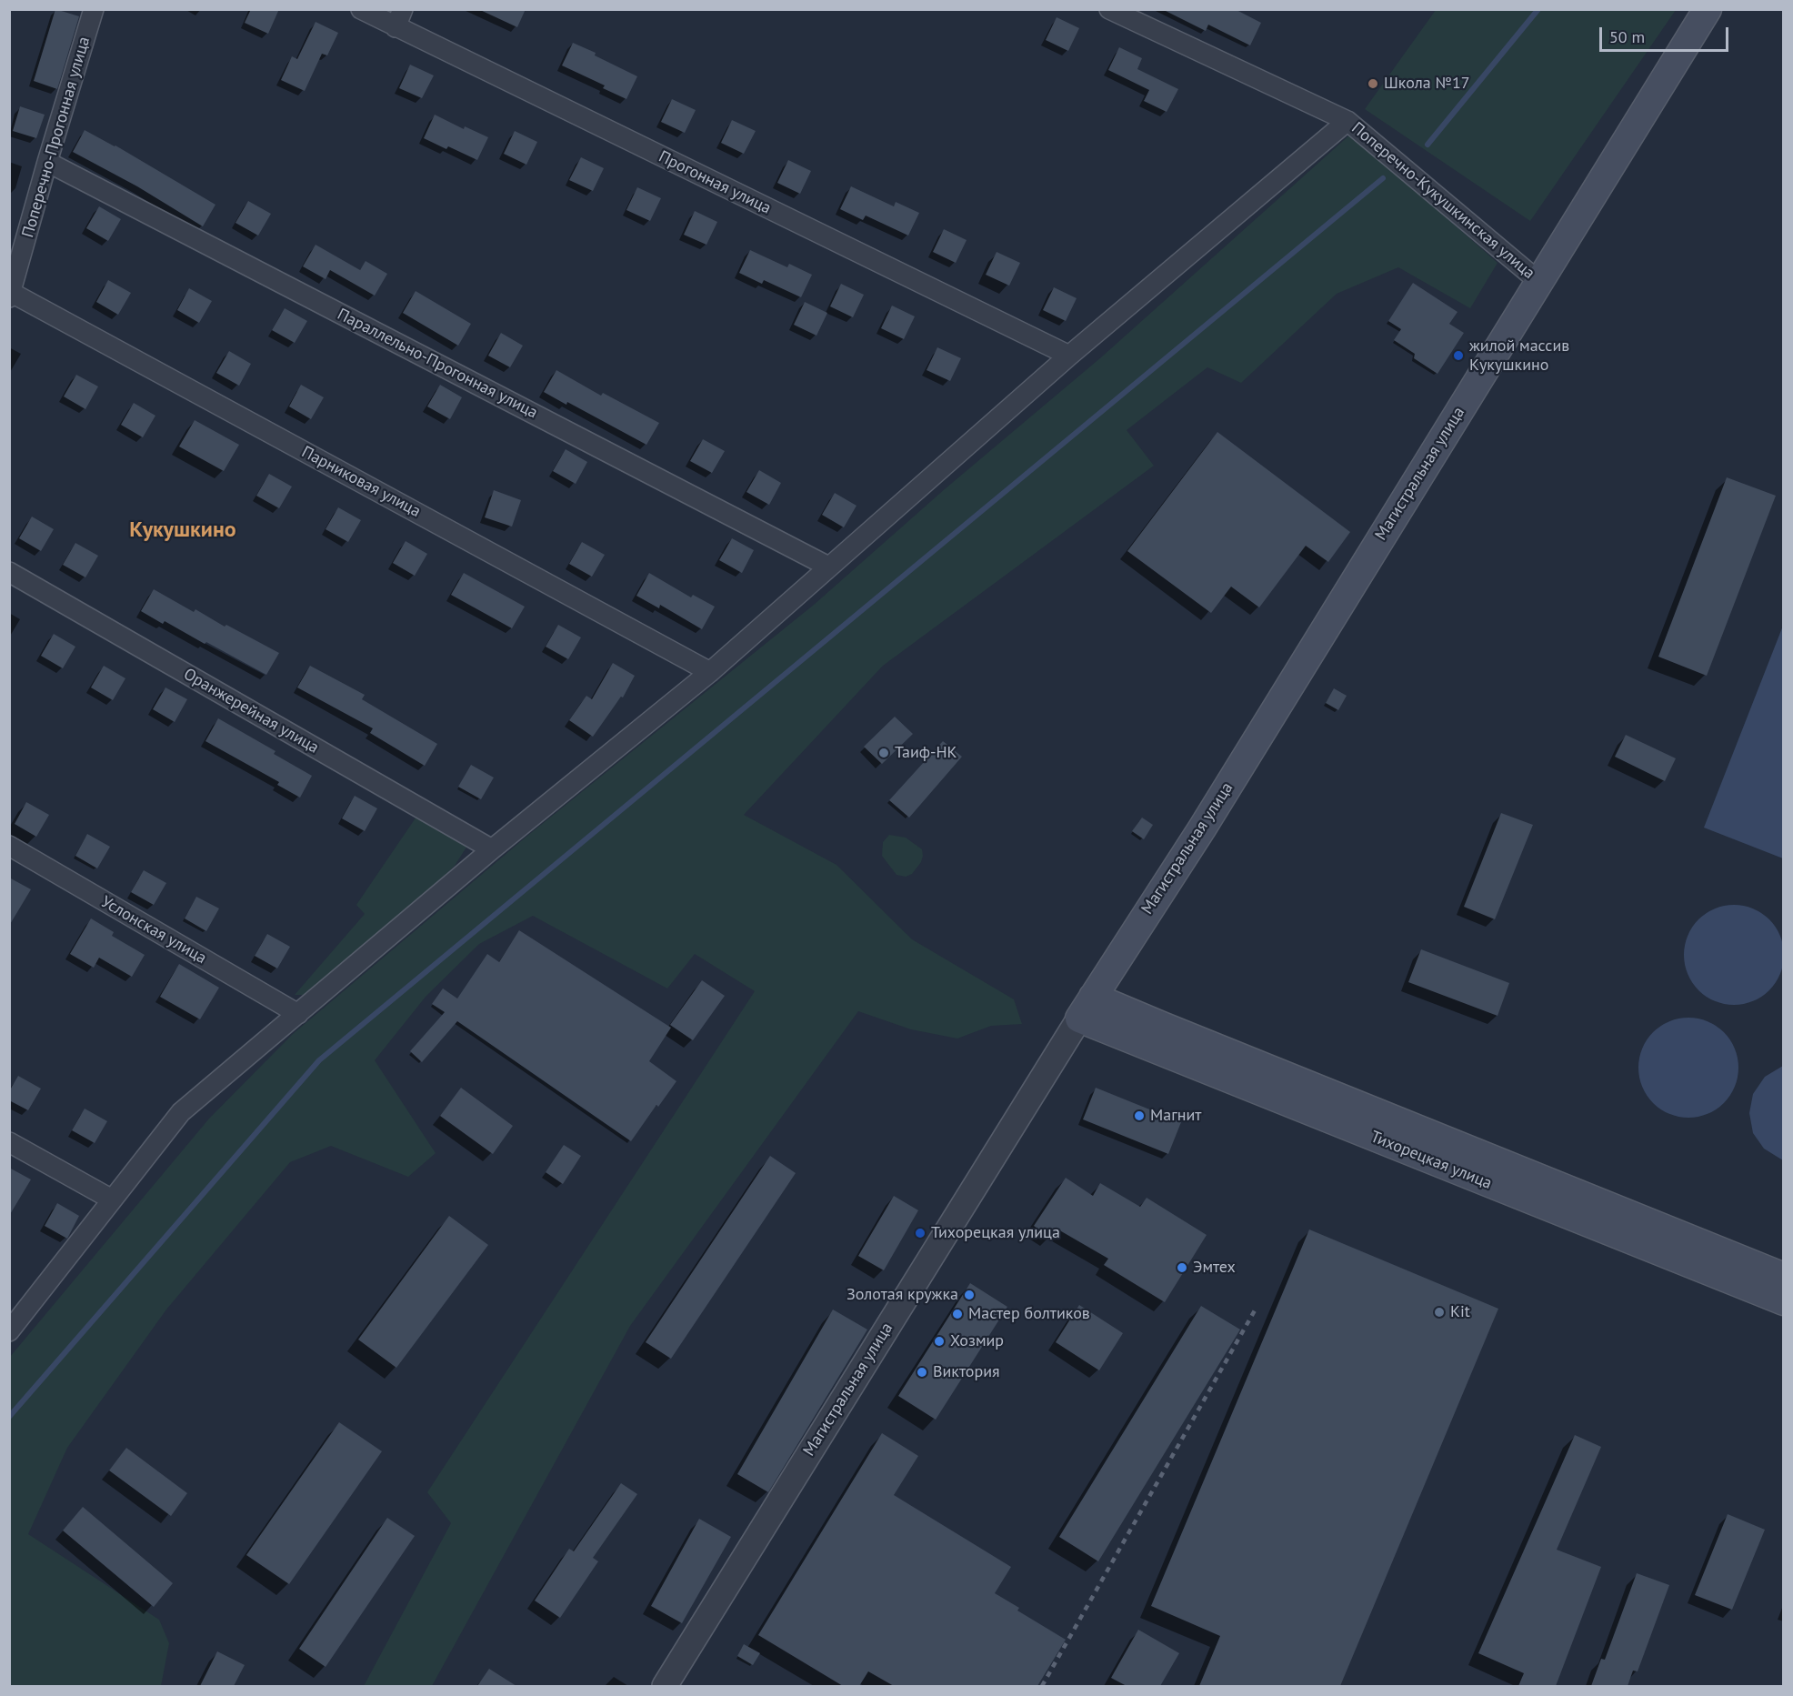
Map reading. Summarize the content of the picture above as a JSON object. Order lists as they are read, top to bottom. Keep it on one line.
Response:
{"streets":{"main road":["Магистральная улица","Тихорецкая улица"],"street":["Поперечно-Прогонная улица","Прогонная улица","Поперечно-Кукушкинская улица","Параллельно-Прогонная улица","Парниковая улица","Оранжерейная улица","Услонская улица"]},"crossings":[["Поперечно-Прогонная улица","Параллельно-Прогонная улица"],["Поперечно-Прогонная улица","Парниковая улица"],["Поперечно-Кукушкинская улица","Магистральная улица"],["Магистральная улица","Тихорецкая улица"]],"districts":["Кукушкино"],"places":["Школа №17","жилой массив Кукушкино","Таиф-НК","Магнит","Тихорецкая улица","Эмтех","Золотая кружка","Kit","Мастер болтиков","Хозмир","Виктория"],"scale_bar":"50 m"}
